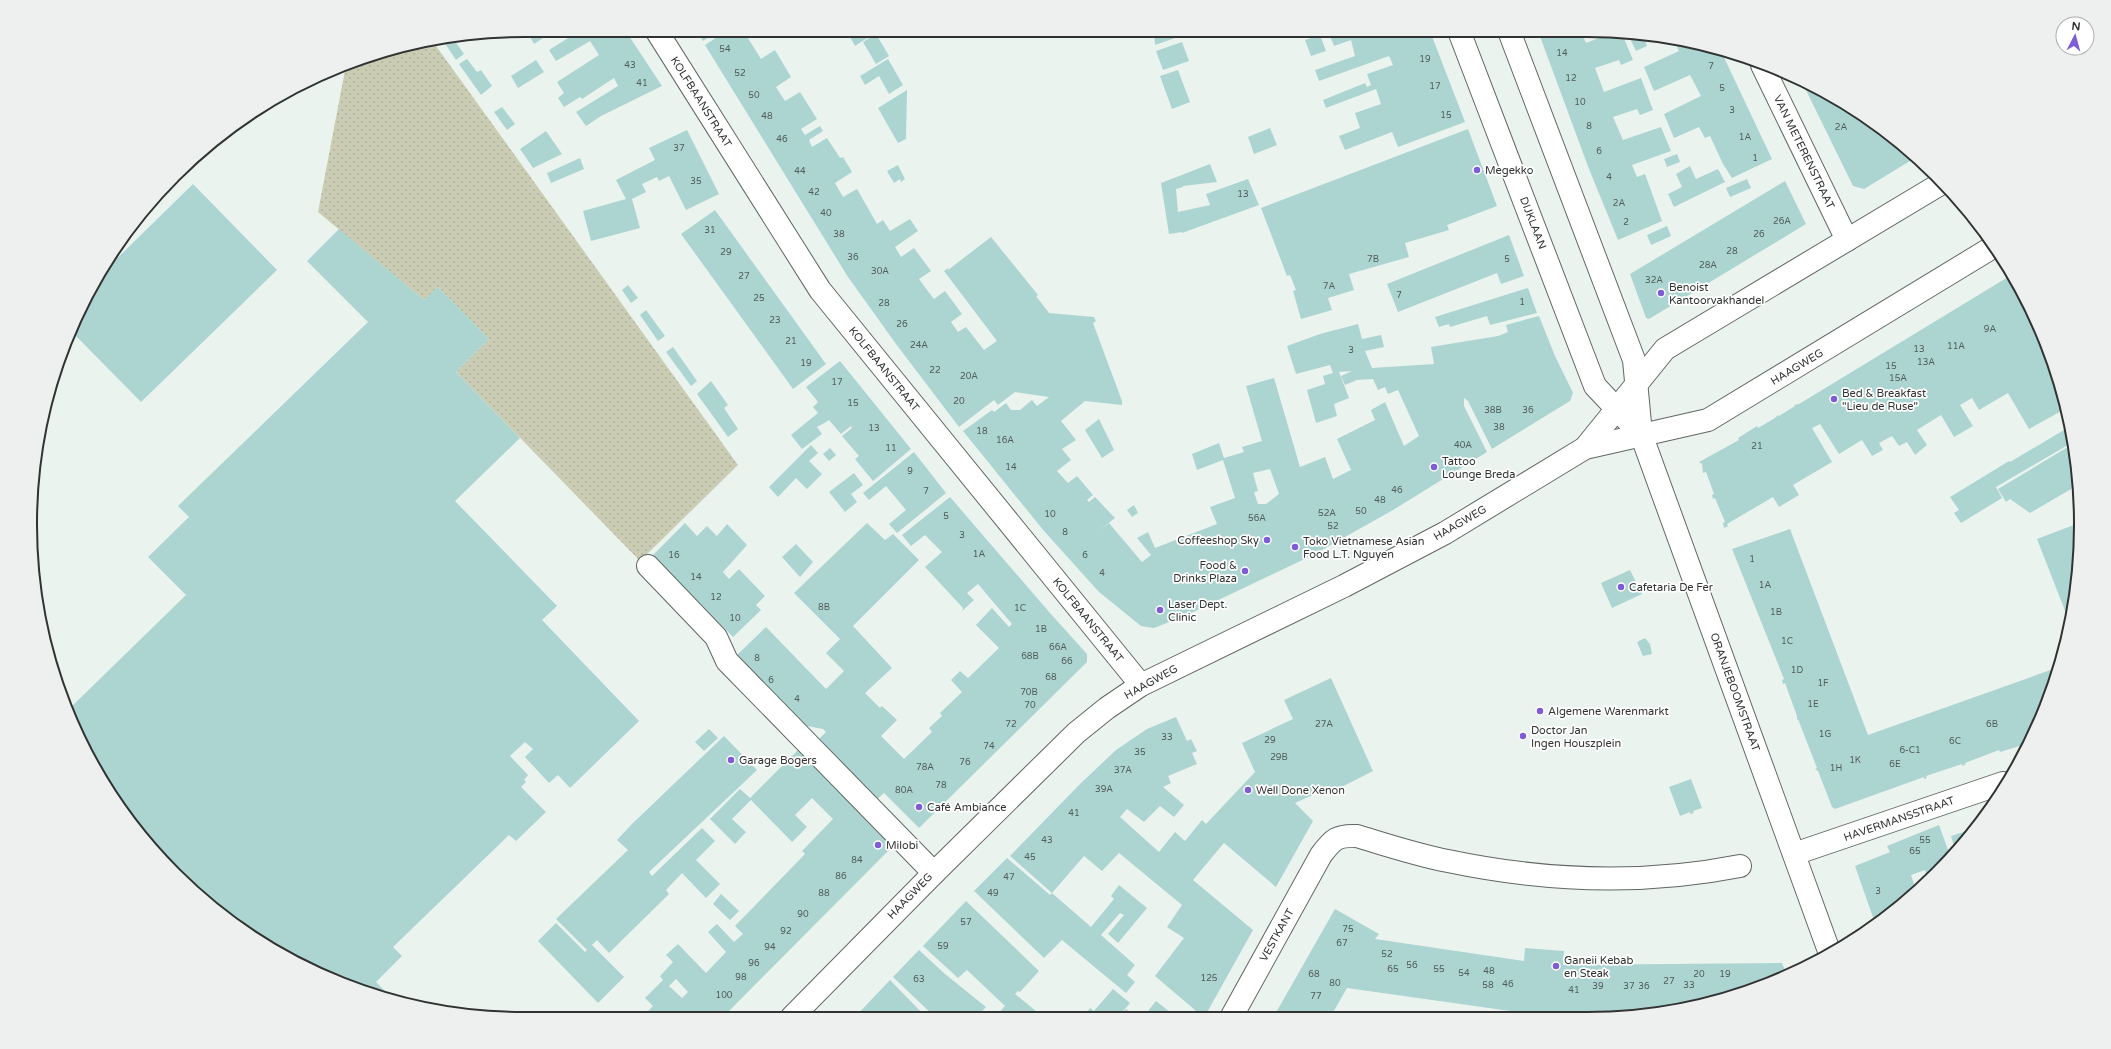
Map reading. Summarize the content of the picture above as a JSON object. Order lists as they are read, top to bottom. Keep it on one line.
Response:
{"streets":{"street":["KOLFBAANSTRAAT","VAN METERENSTRAAT","DIJKLAAN","HAAGWEG","ORANJEBOOMSTRAAT","HAVERMANSSTRAAT","VESTKANT"]},"crossings":[["KOLFBAANSTRAAT","HAAGWEG"],["VAN METERENSTRAAT","HAAGWEG"],["DIJKLAAN","HAAGWEG"],["DIJKLAAN","ORANJEBOOMSTRAAT"],["HAAGWEG","ORANJEBOOMSTRAAT"],["ORANJEBOOMSTRAAT","HAVERMANSSTRAAT"]],"places":["Megekko","Benoist Kantoorvakhandel","Bed & Breakfast \"Lieu de Ruse\"","Tattoo Lounge Breda","Coffeeshop Sky","Toko Vietnamese Asian Food L.T. Nguyen","Food & Drinks Plaza","Cafetaria De Fer","Laser Dept. Clinic","Algemene Warenmarkt","Doctor Jan Ingen Houszplein","Garage Bogers","Well Done Xenon","Café Ambiance","Milobi","Ganeii Kebab en Steak"],"house_numbers":["54","14","19","43","7","52","12","41","17","5","50","10","3","15","48","8","2A","1A","46","37","6","1","44","4","35","42","13","2A","40","26A","2","31","38","26","28","29","36","7B","5","28A","30A","27","32A","7A","7","25","1","28","23","26","9A","21","24A","11A","13","3","13A","19","15","22","20A","15A","17","20","15","38B","36","38","13","18","16A","40A","21","11","14","9","46","7","48","50","52A","10","5","56A","52","8","3","1A","16","6","1","4","14","1A","12","8B","1C","1B","10","1B","1C","66A","68B","8","66","1D","68","6","1F","70B","4","1E","70","72","27A","6B","1G","33","29","6C","74","6-C1","35","29B","1K","76","6E","78A","1H","37A","78","39A","80A","41","43","55","65","45","84","86","47","3","88","49","90","57","75","92","67","59","94","52","96","56","65","55","48","54","68","20","19","98","125","63","27","80","46","58","33","39","37","36","41","100","77"],"north":"top"}
